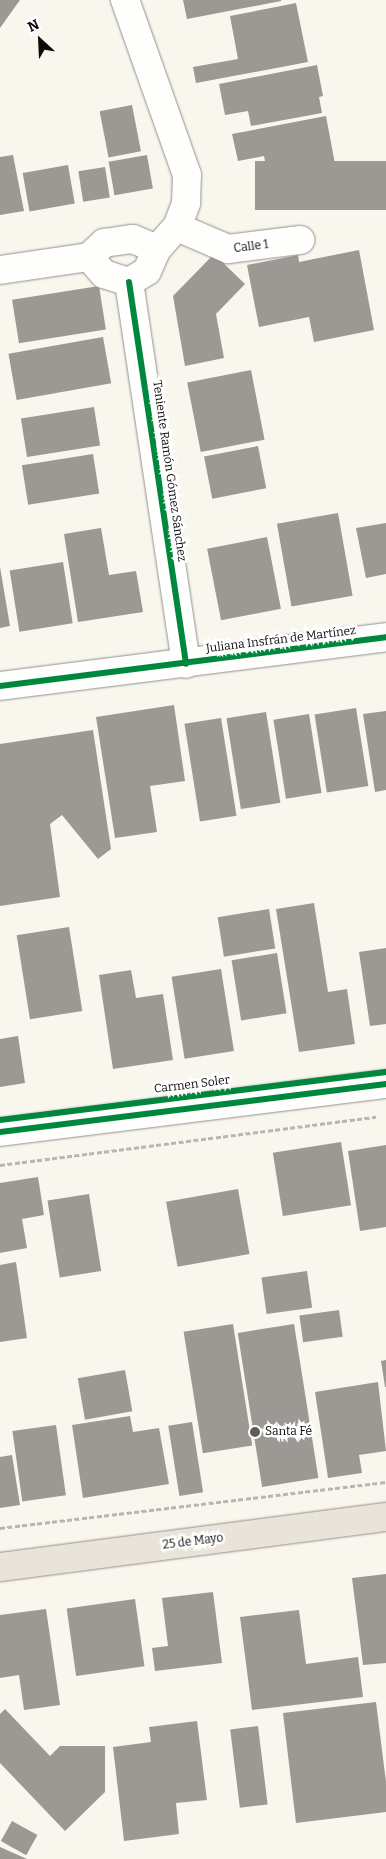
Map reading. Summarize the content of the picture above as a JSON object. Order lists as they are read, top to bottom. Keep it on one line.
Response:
{"streets":{"main road":["25 de Mayo"],"street":["Calle 1","Teniente Ramón Gómez Sánchez","Juliana Insfrán de Martínez","Carmen Soler"]},"crossings":[["Teniente Ramón Gómez Sánchez","Juliana Insfrán de Martínez"]],"places":["Santa Fé"],"north":"top left"}
